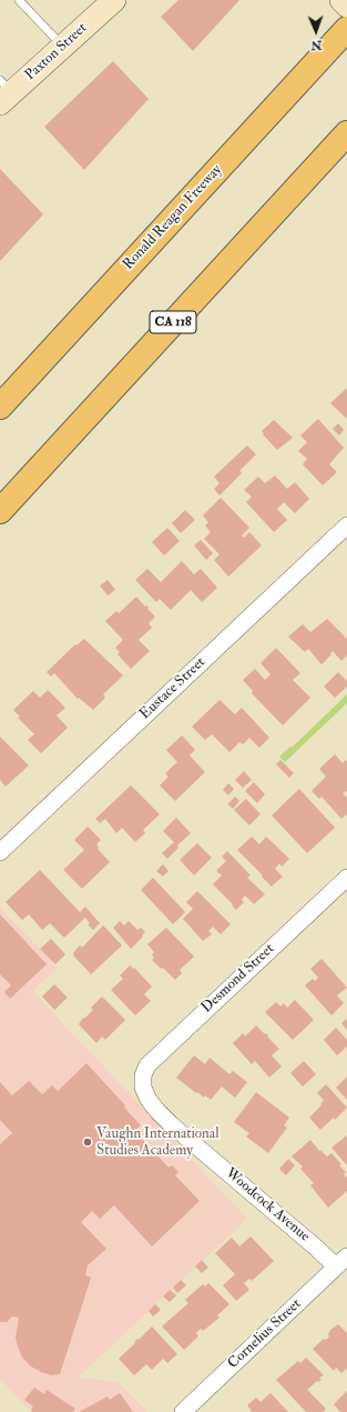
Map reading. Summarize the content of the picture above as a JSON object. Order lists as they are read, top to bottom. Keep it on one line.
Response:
{"streets":{"highway":["Ronald Reagan Freeway","CA 118"],"street":["Paxton Street","Eustace Street","Desmond Street","Woodcock Avenue","Cornelius Street"]},"crossings":[["Desmond Street","Woodcock Avenue"],["Woodcock Avenue","Cornelius Street"]],"places":["Vaughn International Studies Academy"],"north":"bottom"}
